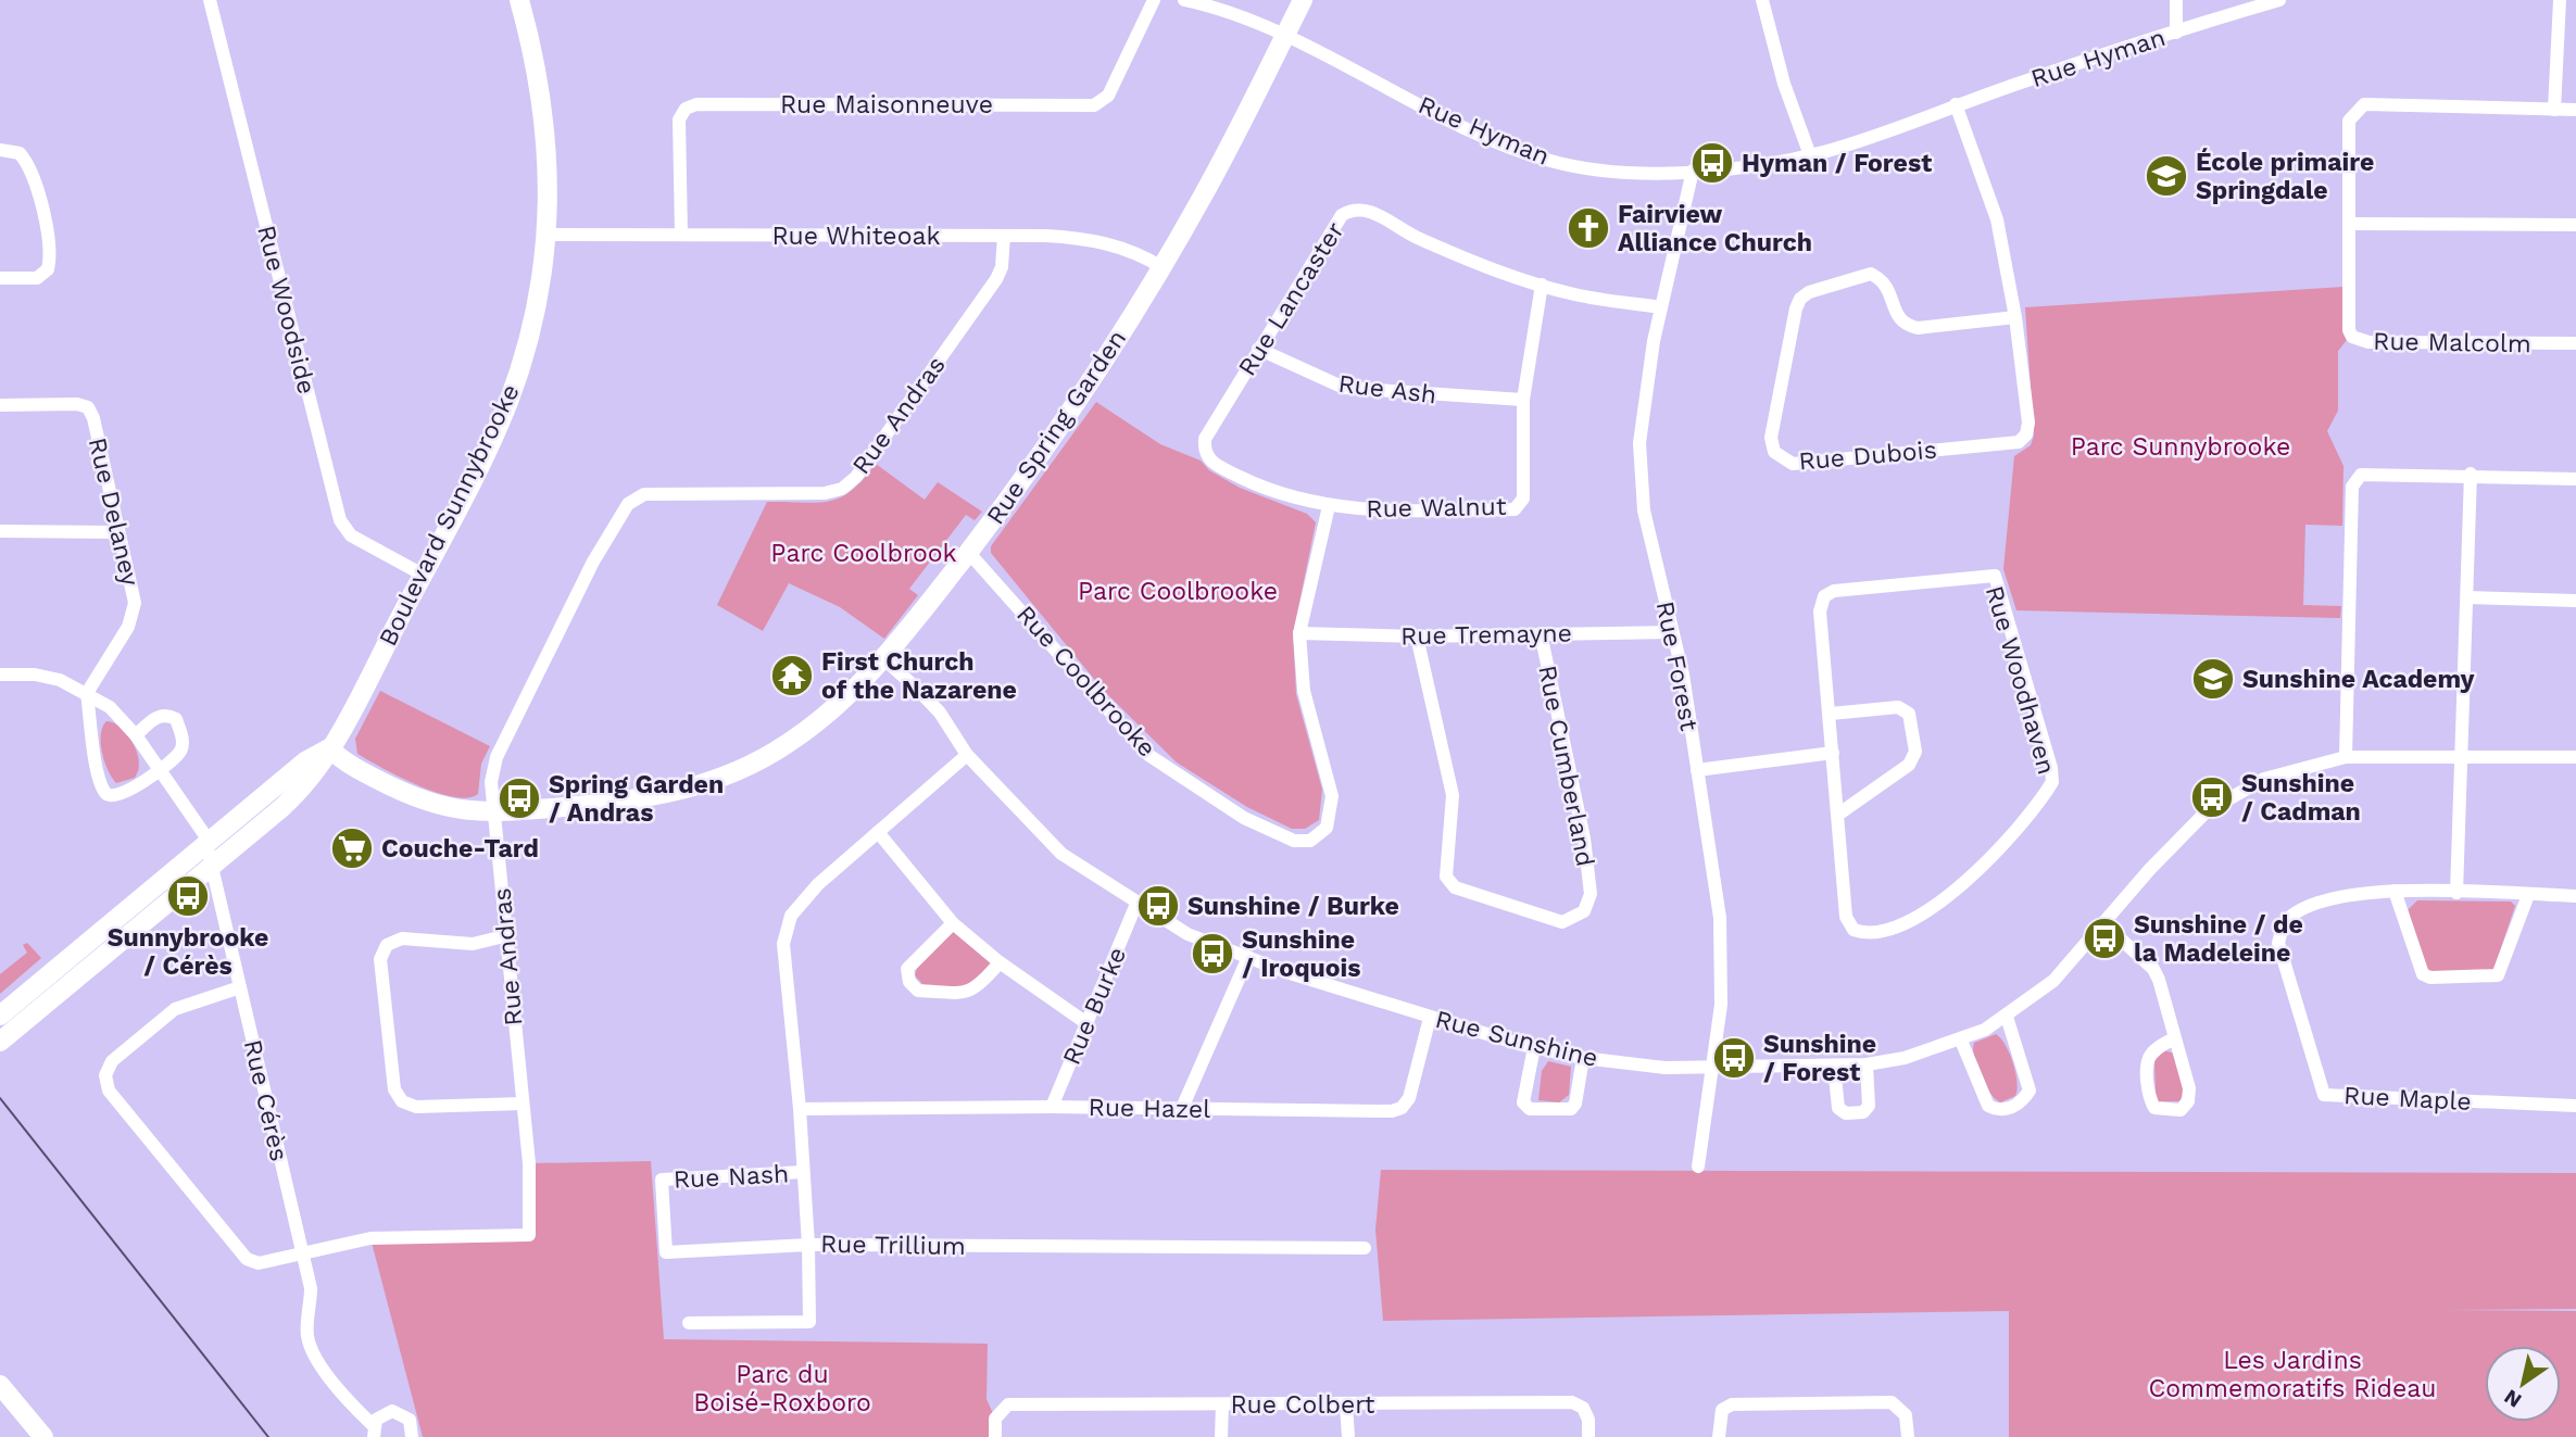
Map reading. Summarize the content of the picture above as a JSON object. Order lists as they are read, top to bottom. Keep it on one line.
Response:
{"streets":{"street":["Rue Hyman","Rue Maisonneuve","Rue Whiteoak","Rue Lancaster","Rue Woodside","Rue Malcolm","Rue Ash","Rue Andras","Rue Spring Garden","Rue Dubois","Rue Walnut","Rue Delaney","Boulevard Sunnybrooke","Rue Tremayne","Rue Forest","Rue Woodhaven","Rue Coolbrooke","Rue Cumberland","Rue Burke","Rue Sunshine","Rue Maple","Rue Cérès","Rue Hazel","Rue Nash","Rue Trillium","Rue Colbert"]},"crossings":[["Rue Hyman","Rue Spring Garden"],["Rue Hyman","Rue Dubois"],["Rue Hyman","Rue Forest"],["Rue Maisonneuve","Rue Whiteoak"],["Rue Whiteoak","Rue Andras"],["Rue Whiteoak","Rue Spring Garden"],["Rue Whiteoak","Boulevard Sunnybrooke"],["Rue Lancaster","Rue Ash"],["Rue Lancaster","Rue Walnut"],["Rue Lancaster","Rue Forest"],["Rue Woodside","Boulevard Sunnybrooke"],["Rue Ash","Rue Walnut"],["Rue Andras","Rue Spring Garden"],["Rue Andras","Rue Cérès"],["Rue Spring Garden","Boulevard Sunnybrooke"],["Rue Spring Garden","Rue Coolbrooke"],["Rue Spring Garden","Rue Sunshine"],["Rue Walnut","Rue Coolbrooke"],["Rue Delaney","Rue Cérès"],["Boulevard Sunnybrooke","Rue Cérès"],["Rue Tremayne","Rue Forest"],["Rue Tremayne","Rue Coolbrooke"],["Rue Tremayne","Rue Cumberland"],["Rue Forest","Rue Sunshine"],["Rue Burke","Rue Sunshine"],["Rue Burke","Rue Hazel"],["Rue Sunshine","Rue Hazel"],["Rue Sunshine","Rue Trillium"],["Rue Hazel","Rue Trillium"],["Rue Nash","Rue Trillium"]],"parks":["Parc Sunnybrooke","Parc Coolbrook","Parc Coolbrooke","Les Jardins Commemoratifs Rideau","Parc du Boisé-Roxboro"],"places":{"bus stop":["Hyman / Forest","Sunshine / Cadman","Spring Garden / Andras","Sunnybrooke / Cérès","Sunshine / Burke","Sunshine / de la Madeleine","Sunshine / Iroquois","Sunshine / Forest"],"school or university":["École primaire Springdale","Sunshine Academy"],"church":["Fairview Alliance Church"],"temple":["First Church of the Nazarene"],"supermarket":["Couche-Tard"]},"north":"bottom left"}
